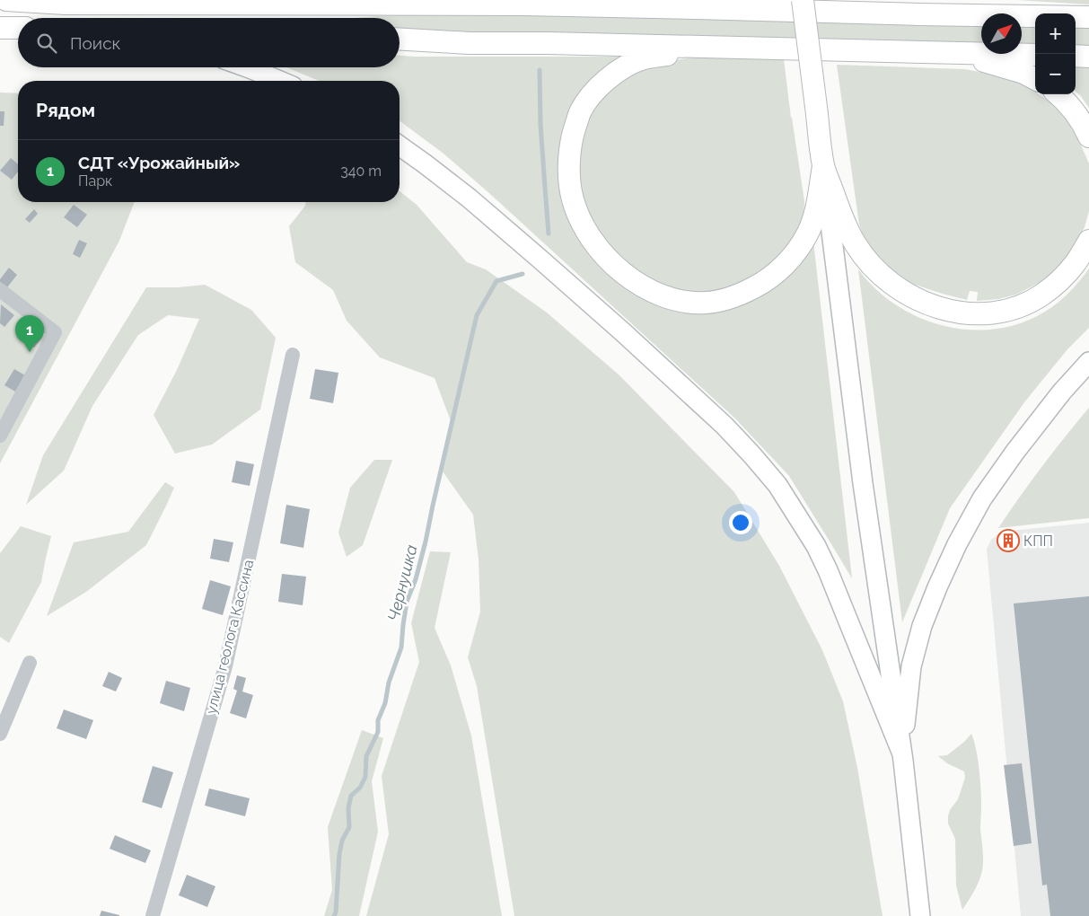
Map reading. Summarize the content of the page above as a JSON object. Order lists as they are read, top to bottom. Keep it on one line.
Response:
{"streets":{"street":["улица геолога Кассина"]},"water":["Чернушка"],"places":{"building":["КПП"]},"north":"top right","page":{"map_buttons":["+","−"],"search":"Поиск","heading":"Рядом","list":[{"mark":"1","name":"СДТ «Урожайный»","note":"Парк","value":"340 m"}],"pins":"1"}}
